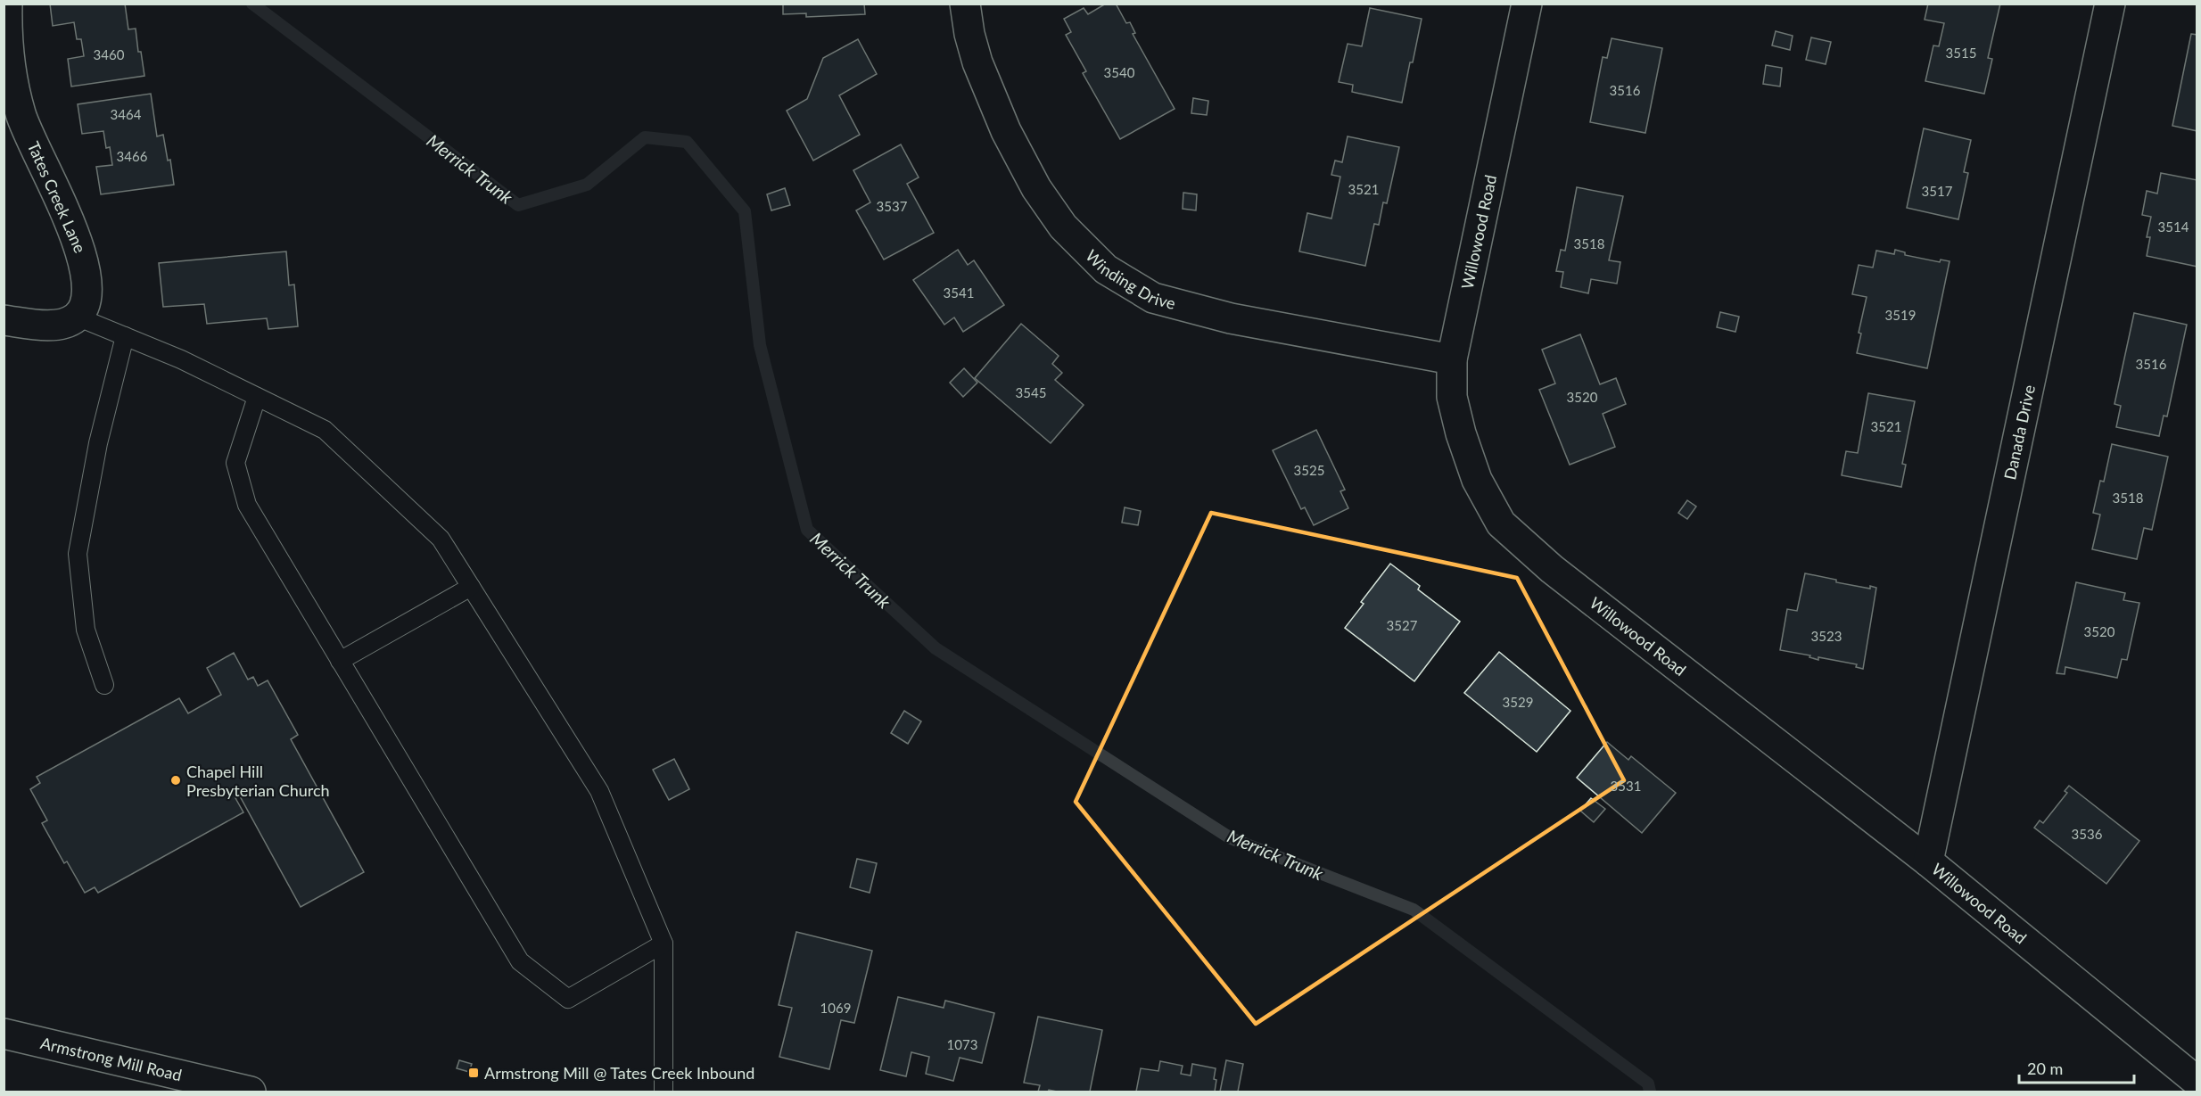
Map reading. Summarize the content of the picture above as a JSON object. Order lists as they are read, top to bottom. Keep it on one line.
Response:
{"streets":{"street":["Tates Creek Lane","Willowood Road","Winding Drive","Danada Drive","Armstrong Mill Road"]},"crossings":[["Willowood Road","Winding Drive"],["Willowood Road","Danada Drive"]],"water":["Merrick Trunk"],"places":{"other":["Chapel Hill Presbyterian Church"],"transit":["Armstrong Mill @ Tates Creek Inbound"]},"house_numbers":["3515","3460","3540","3516","3464","3466","3521","3517","3537","3514","3518","3541","3519","3516","3545","3520","3521","3525","3518","3527","3520","3523","3529","3531","3536","1069","1073"],"scale_bar":"20 m"}
